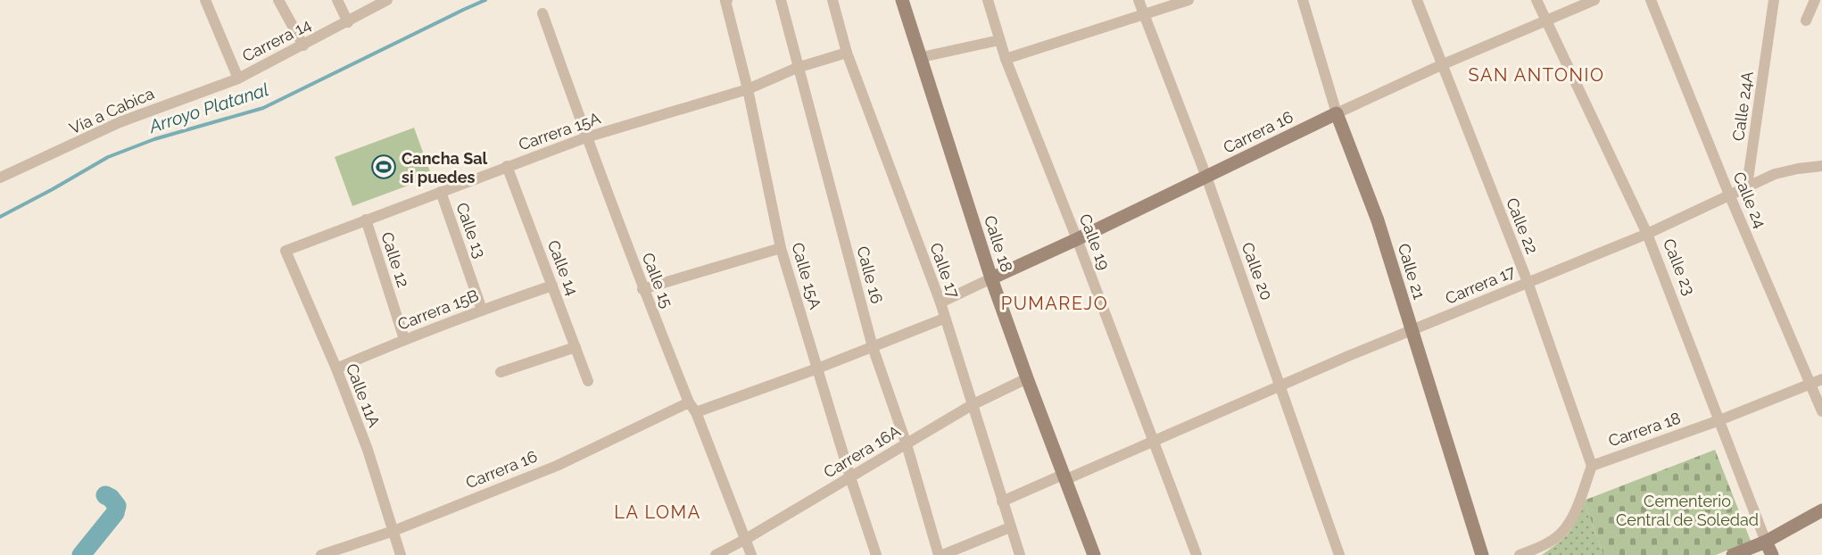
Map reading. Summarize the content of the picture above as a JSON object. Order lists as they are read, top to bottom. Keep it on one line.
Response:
{"streets":{"street":["Carrera 14","Calle 24A","Vía a Cabica","Carrera 15A","Carrera 16","Calle 24","Calle 22","Calle 13","Calle 19","Calle 18","Calle 12","Calle 23","Calle 14","Calle 17","Calle 20","Calle 21","Calle 16","Calle 15A","Calle 15","Carrera 17","Carrera 15B","Calle 11A","Carrera 18","Carrera 16A"]},"crossings":[["Carrera 14","Vía a Cabica"],["Calle 24A","Carrera 17"],["Carrera 15A","Calle 13"],["Carrera 15A","Calle 12"],["Carrera 15A","Calle 14"],["Carrera 15A","Calle 17"],["Carrera 15A","Calle 16"],["Carrera 15A","Calle 15A"],["Carrera 15A","Calle 15"],["Carrera 15A","Calle 11A"],["Carrera 16","Calle 22"],["Carrera 16","Calle 19"],["Carrera 16","Calle 18"],["Carrera 16","Calle 23"],["Carrera 16","Calle 17"],["Carrera 16","Calle 20"],["Carrera 16","Calle 21"],["Carrera 16","Calle 15"],["Carrera 16","Calle 11A"],["Calle 24","Carrera 17"],["Calle 24","Carrera 18"],["Calle 22","Carrera 17"],["Calle 22","Carrera 18"],["Calle 13","Carrera 15B"],["Calle 19","Carrera 17"],["Calle 18","Carrera 17"],["Calle 18","Carrera 16A"],["Calle 12","Carrera 15B"],["Calle 23","Carrera 17"],["Calle 23","Carrera 18"],["Calle 14","Carrera 15B"],["Calle 17","Carrera 17"],["Calle 17","Carrera 16A"],["Calle 20","Carrera 17"],["Calle 21","Carrera 17"],["Calle 16","Carrera 16A"],["Calle 15A","Carrera 16A"],["Calle 15","Carrera 16A"],["Carrera 15B","Calle 11A"]],"districts":["SAN ANTONIO","PUMAREJO","LA LOMA"],"water":["Arroyo Platanal"],"parks":["Cementerio Central de Soledad"],"places":{"sports":["Cancha Sal si puedes"]}}
